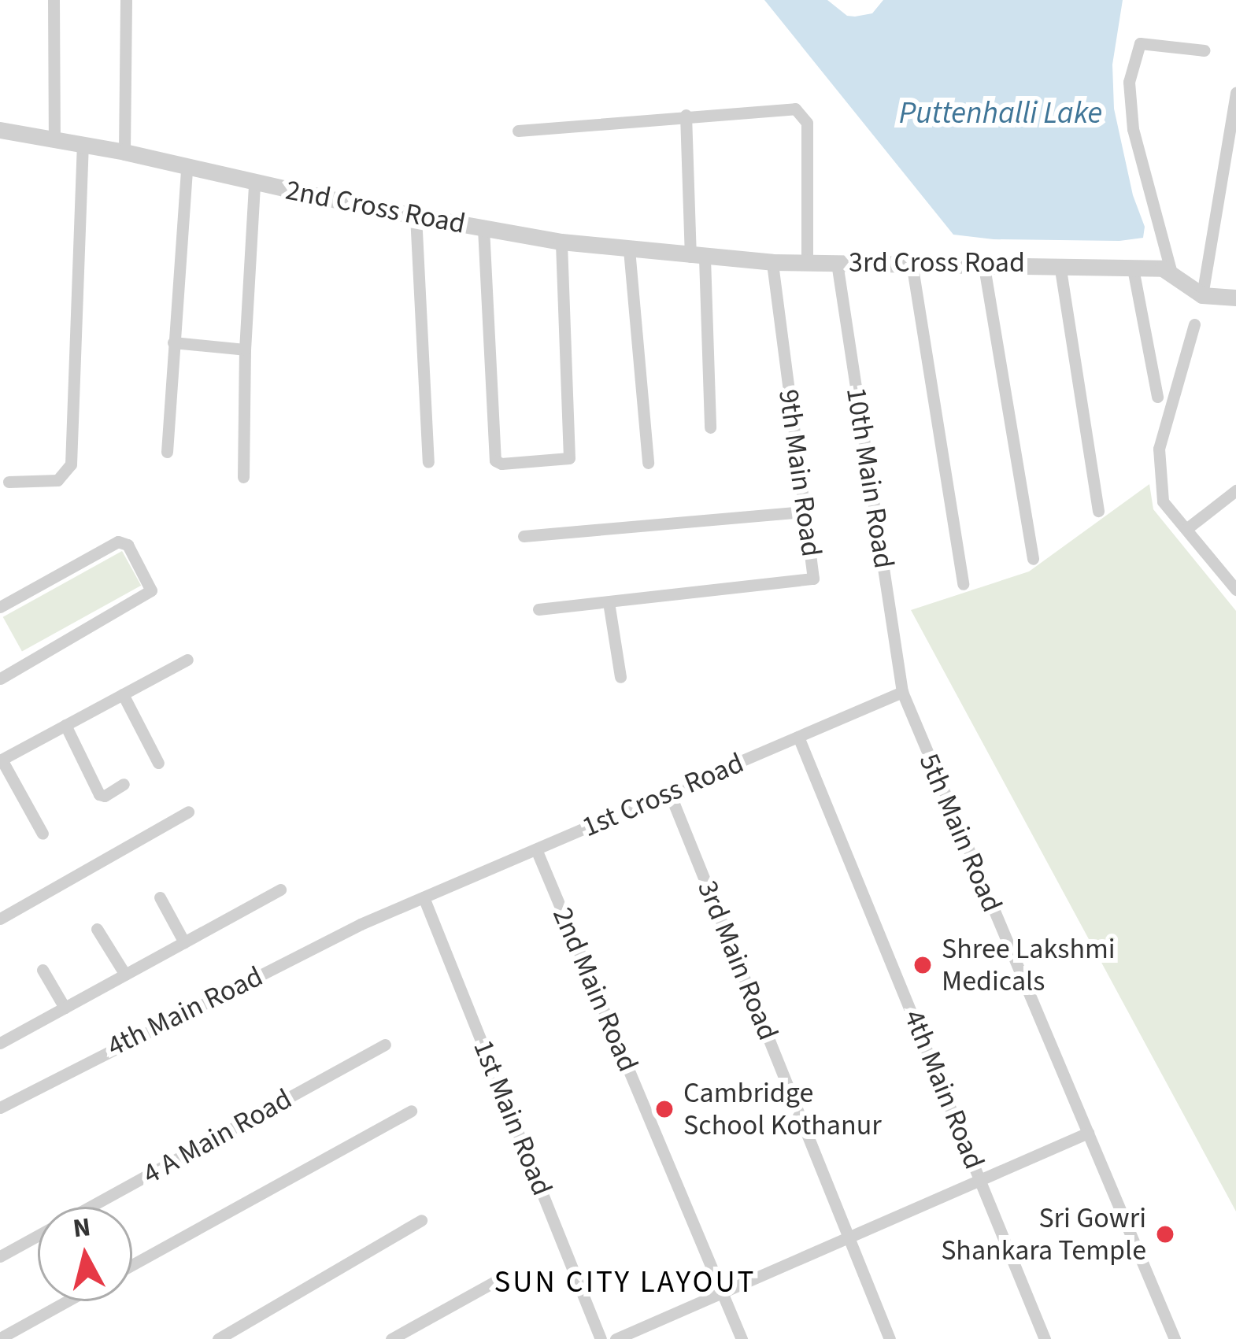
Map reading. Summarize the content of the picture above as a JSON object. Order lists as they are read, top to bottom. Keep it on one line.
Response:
{"streets":{"street":["2nd Cross Road","3rd Cross Road","9th Main Road","10th Main Road","1st Cross Road","5th Main Road","3rd Main Road","2nd Main Road","4th Main Road","1st Main Road","4 A Main Road"]},"crossings":[["2nd Cross Road","3rd Cross Road"],["3rd Cross Road","9th Main Road"],["3rd Cross Road","10th Main Road"],["10th Main Road","1st Cross Road"],["10th Main Road","5th Main Road"],["1st Cross Road","5th Main Road"],["1st Cross Road","3rd Main Road"],["1st Cross Road","2nd Main Road"],["1st Cross Road","4th Main Road"],["1st Cross Road","1st Main Road"],["4th Main Road","1st Main Road"]],"districts":["SUN CITY LAYOUT"],"water":["Puttenhalli Lake"],"places":["Shree Lakshmi Medicals","Cambridge School Kothanur","Sri Gowri Shankara Temple"],"north":"top"}
